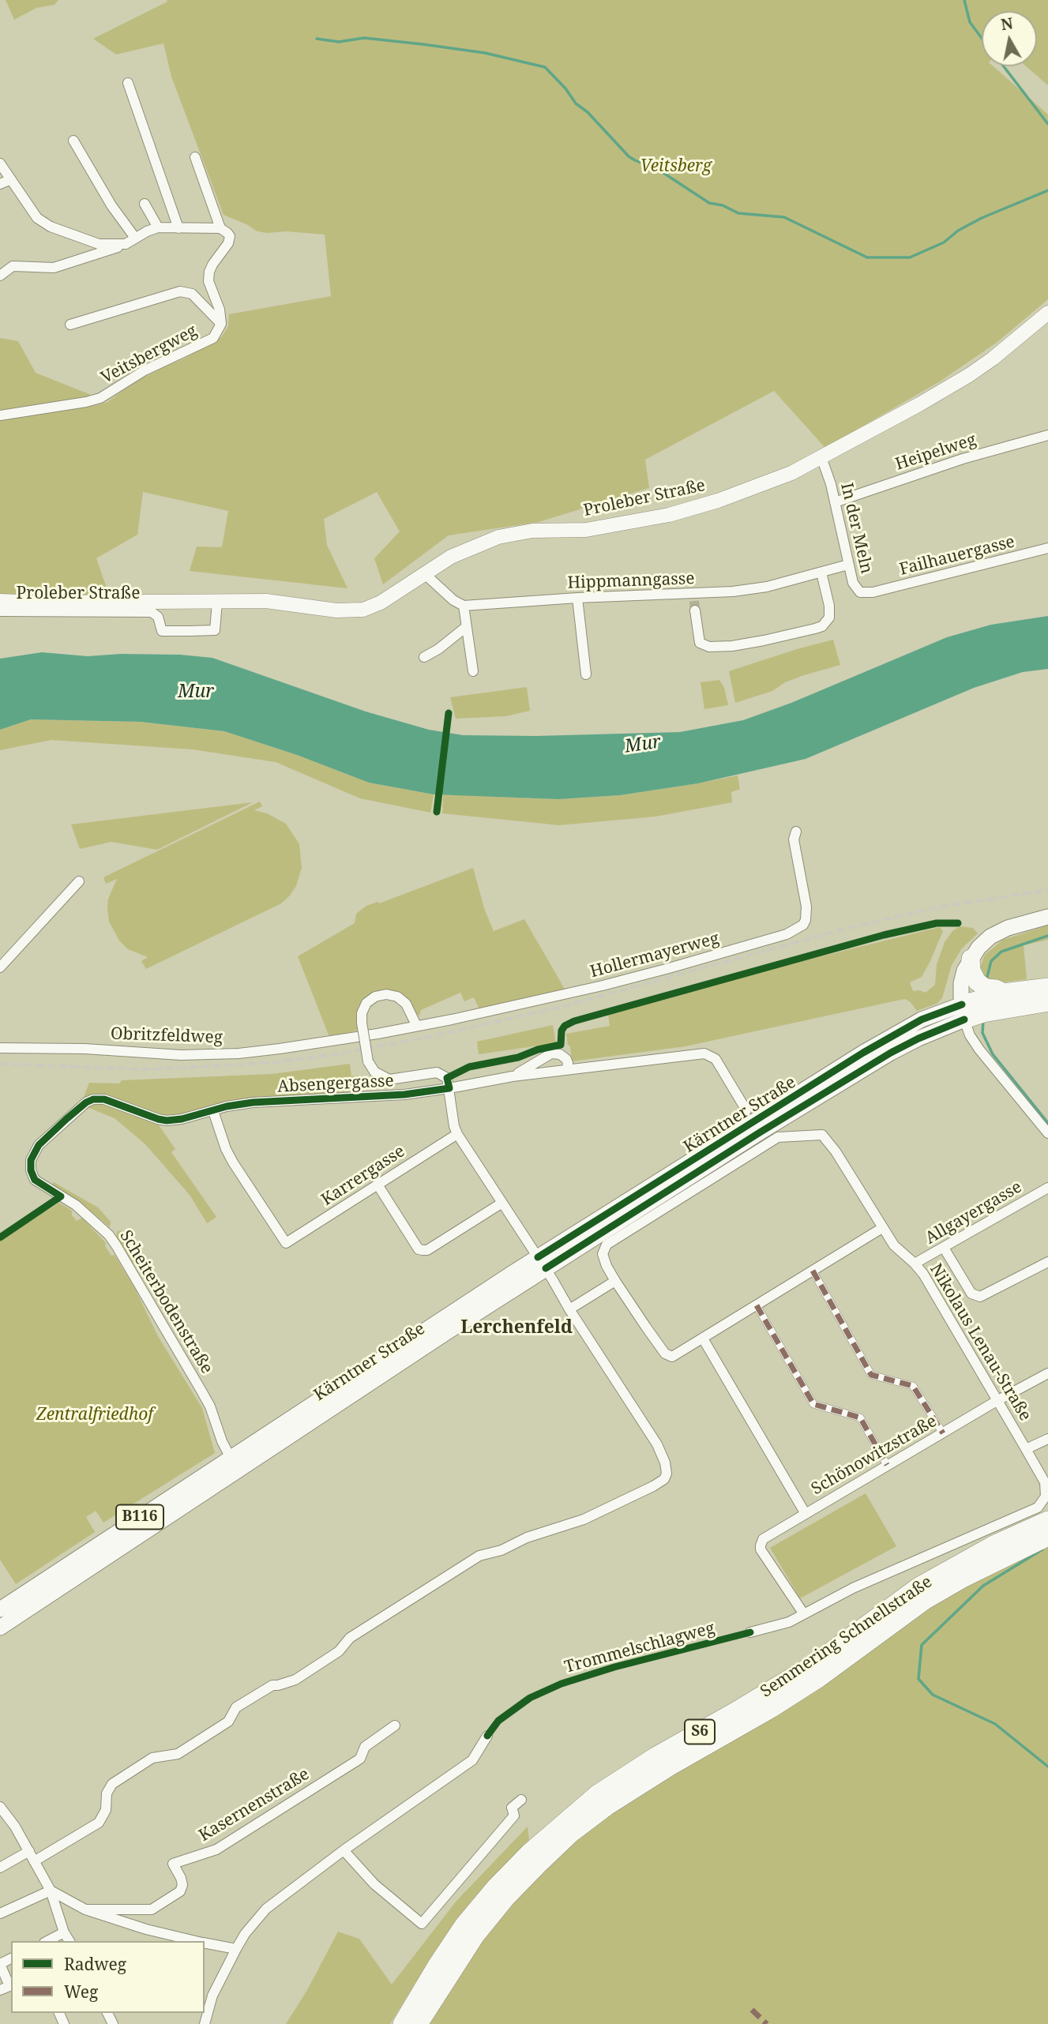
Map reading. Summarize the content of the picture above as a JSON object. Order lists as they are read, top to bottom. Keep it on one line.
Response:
{"streets":{"highway":["Semmering Schnellstraße","S6"],"main road":["Proleber Straße","Kärntner Straße","B116"],"street":["Veitsbergweg","Heipelweg","In der Meln","Failhauergasse","Hippmanngasse","Hollermayerweg","Obritzfeldweg","Absengergasse","Karrergasse","Allgayergasse","Scheiterbodenstraße","Nikolaus Lenau-Straße","Schönowitzstraße","Kasernenstraße"],"cycle path":["Trommelschlagweg"]},"crossings":[["Heipelweg","In der Meln"],["Proleber Straße","In der Meln"],["In der Meln","Failhauergasse"],["In der Meln","Hippmanngasse"],["Hollermayerweg","Obritzfeldweg"],["Absengergasse","Karrergasse"],["Absengergasse","Scheiterbodenstraße"],["Kärntner Straße","Scheiterbodenstraße"],["Karrergasse","Scheiterbodenstraße"],["Allgayergasse","Nikolaus Lenau-Straße"],["Nikolaus Lenau-Straße","Schönowitzstraße"]],"districts":["Lerchenfeld"],"water":["Mur"],"parks":["Veitsberg","Zentralfriedhof"],"legend":["Radweg","Weg"],"north":"top"}
